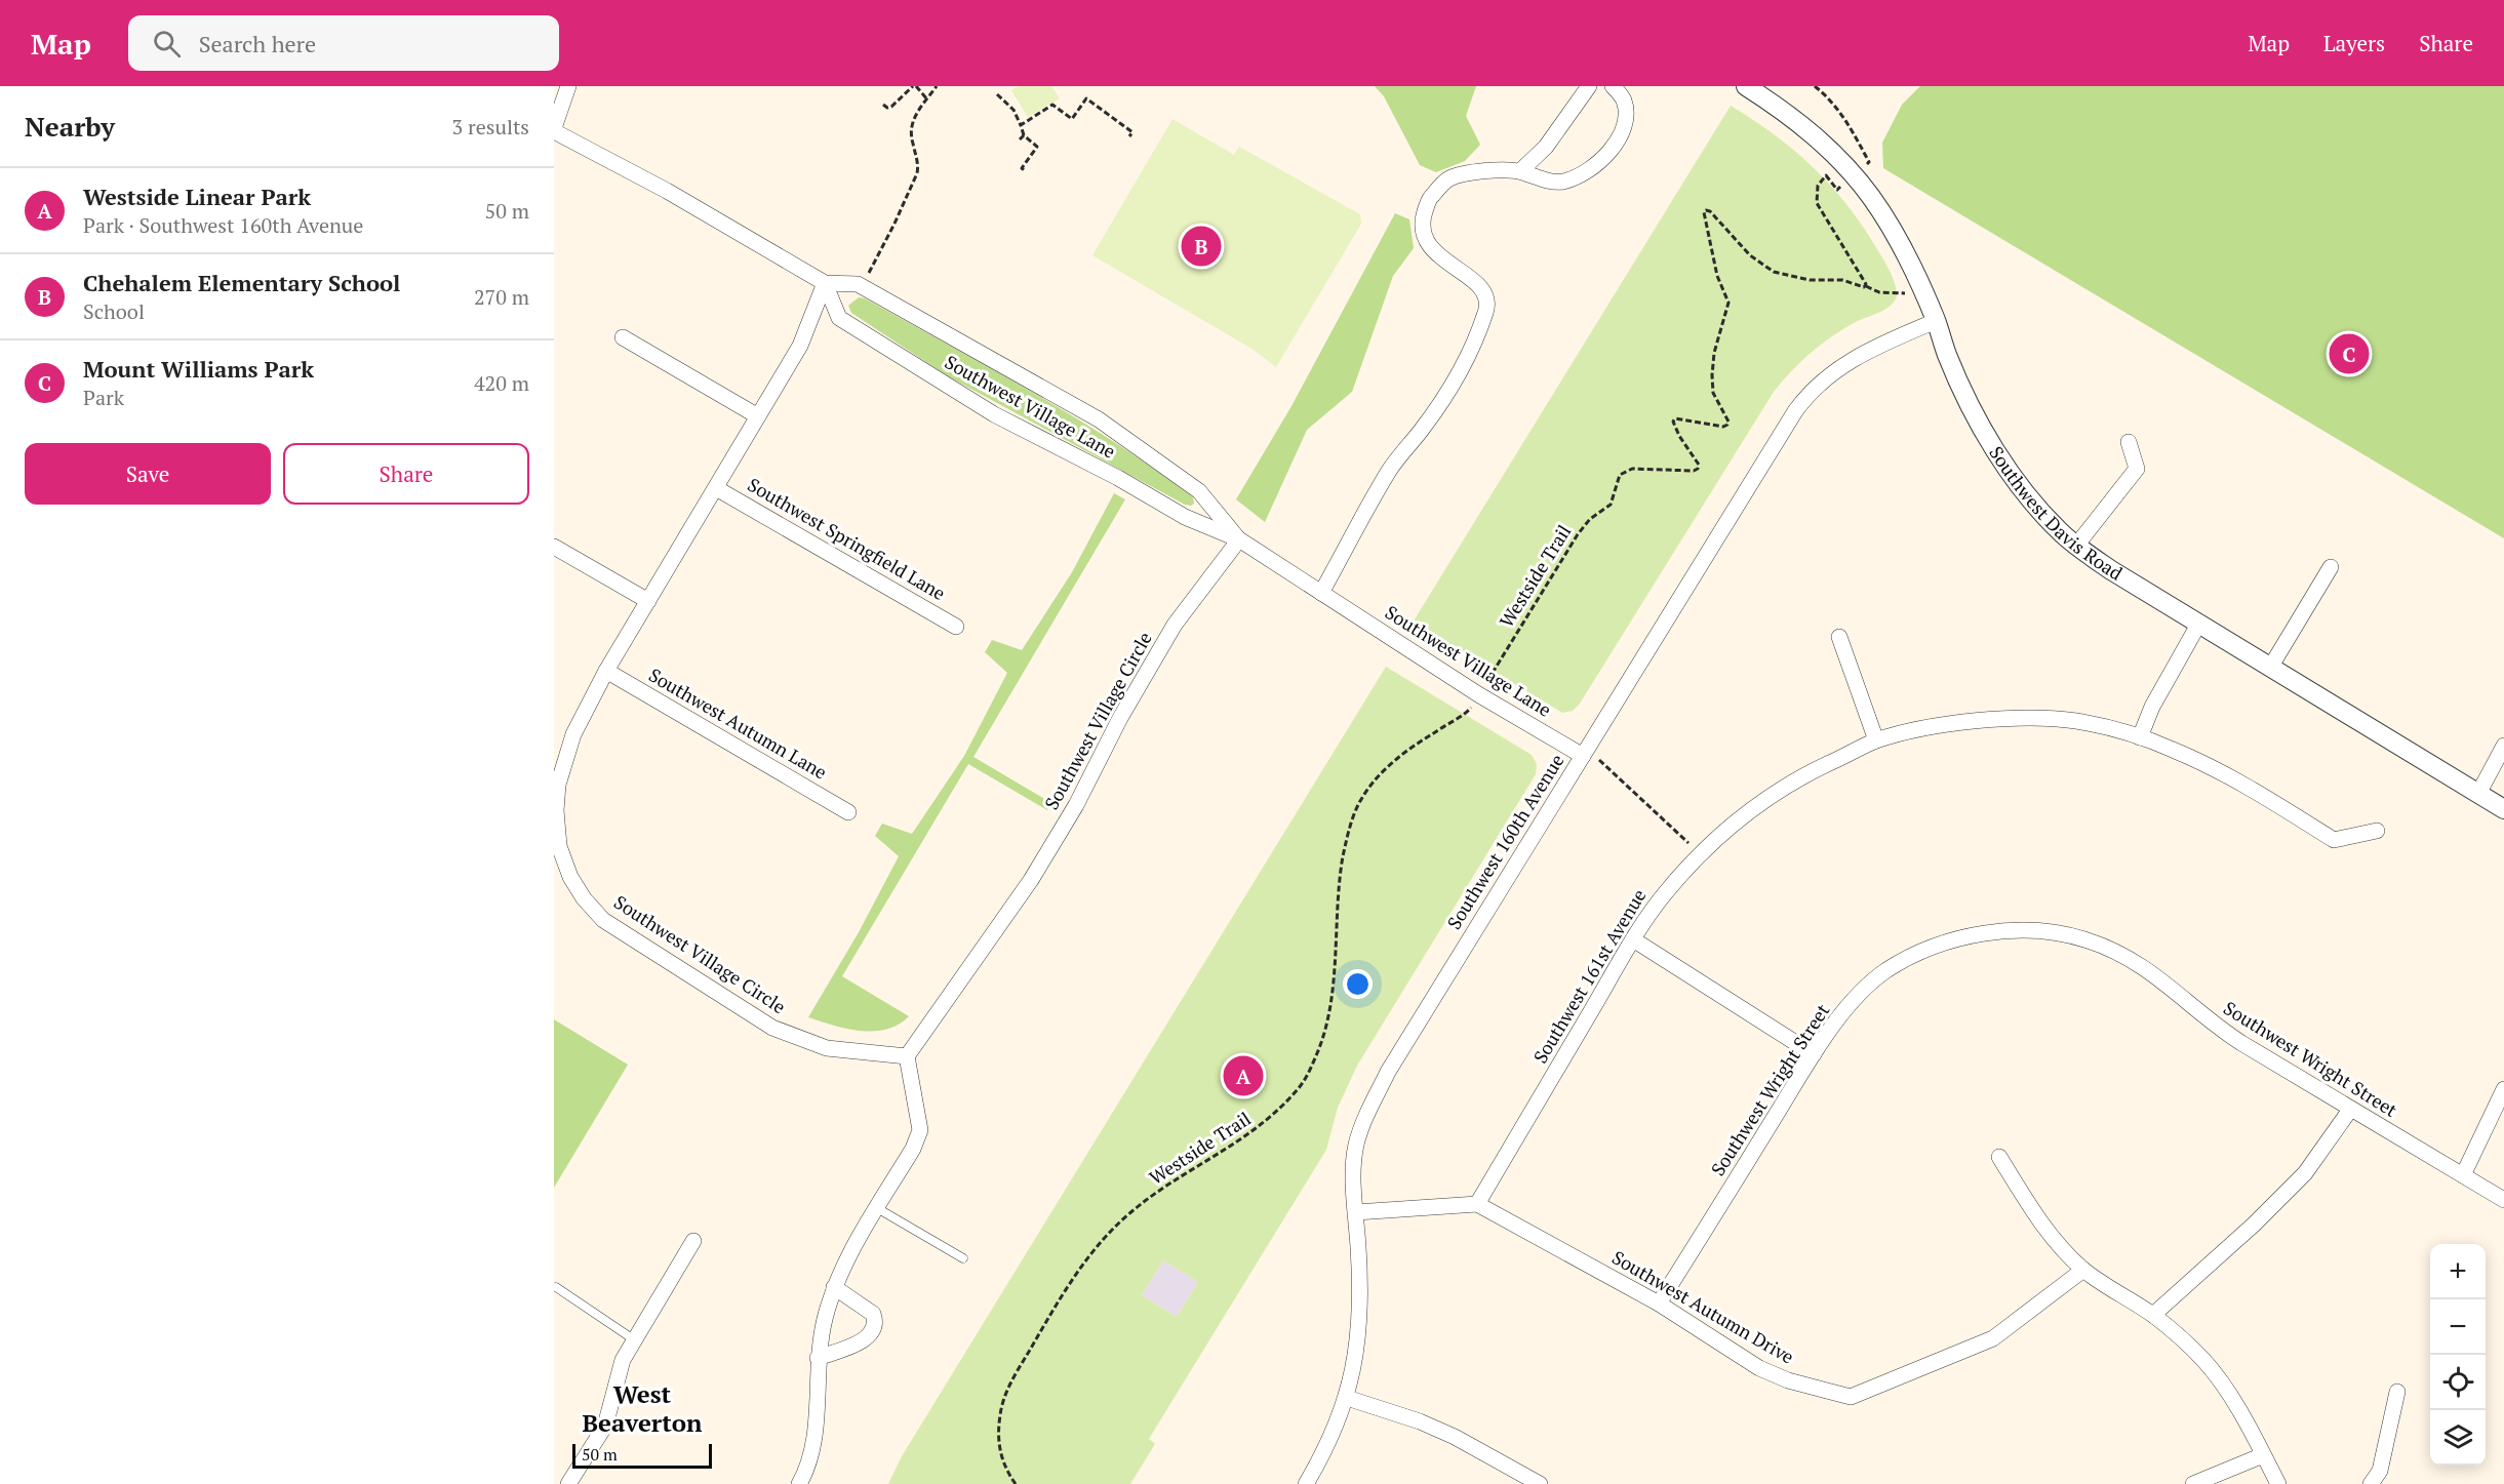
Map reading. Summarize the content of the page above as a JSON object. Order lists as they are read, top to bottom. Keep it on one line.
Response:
{"streets":{"street":["Southwest Village Lane","Southwest Davis Road","Southwest Springfield Lane","Southwest Village Circle","Southwest Autumn Lane","Southwest 160th Avenue","Southwest 161st Avenue","Southwest Wright Street","Southwest Autumn Drive"],"path":["Westside Trail"]},"crossings":[["Southwest Village Lane","Southwest Village Circle"],["Southwest Village Lane","Southwest 160th Avenue"],["Southwest Davis Road","Westside Trail"],["Southwest Davis Road","Southwest 160th Avenue"],["Southwest Springfield Lane","Southwest Village Circle"],["Southwest Village Circle","Southwest Autumn Lane"],["Southwest 161st Avenue","Southwest Autumn Drive"],["Southwest Wright Street","Southwest Autumn Drive"]],"districts":["West Beaverton"],"scale_bar":"50 m","page":{"header":"Map","search":"Search here","nav":["Map","Layers","Share"],"heading":["Nearby","3 results"],"list":[{"mark":"A","name":"Westside Linear Park","note":"Park · Southwest 160th Avenue","value":"50 m"},{"mark":"B","name":"Chehalem Elementary School","note":"School","value":"270 m"},{"mark":"C","name":"Mount Williams Park","note":"Park","value":"420 m"}],"pins":["B","C","A"],"buttons":["Save","Share"],"map_buttons":["+","−"],"scale":"50 m"}}
